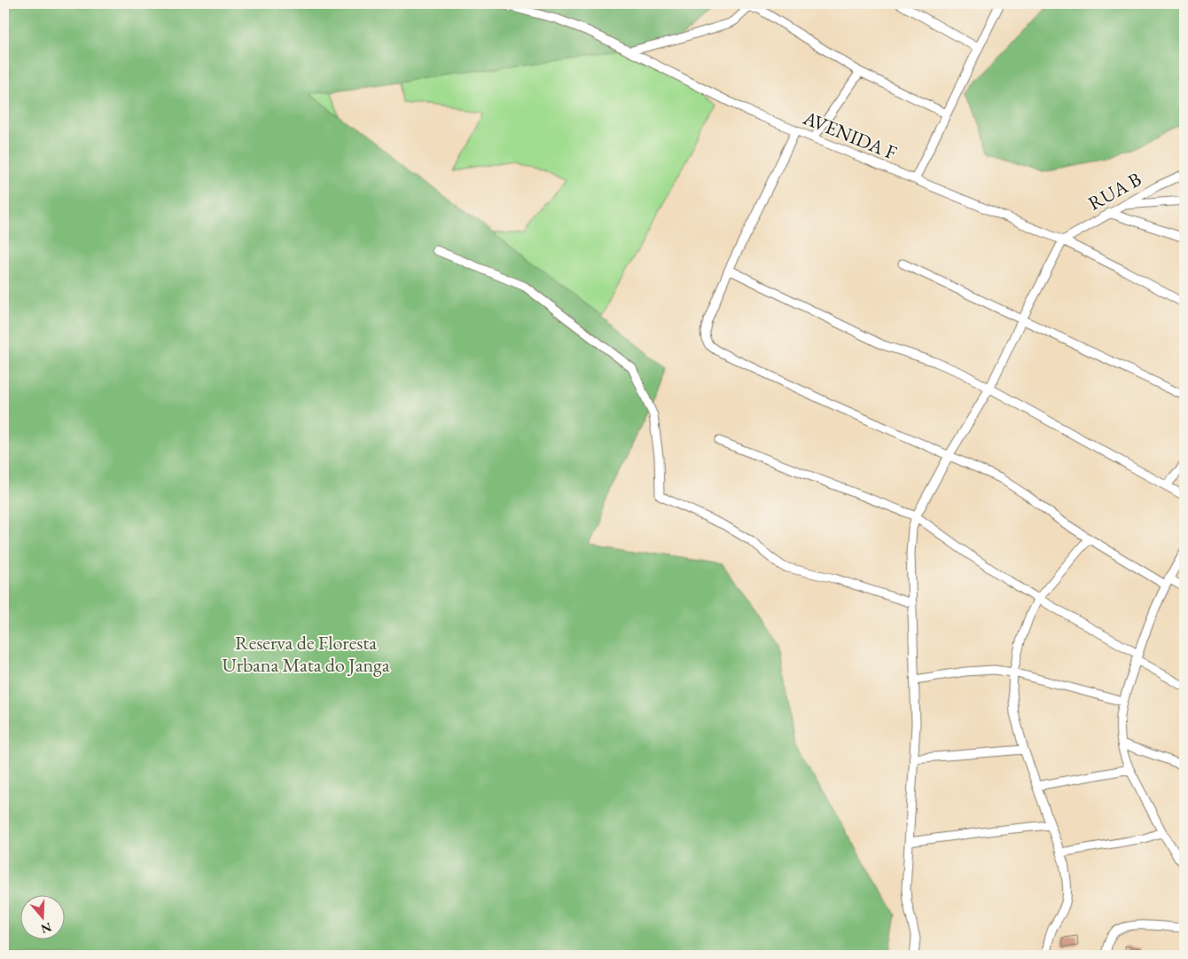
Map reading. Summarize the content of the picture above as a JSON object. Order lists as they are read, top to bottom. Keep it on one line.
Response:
{"streets":{"street":["AVENIDA F","RUA B"]},"crossings":[["AVENIDA F","RUA B"]],"parks":["Reserva de Floresta Urbana Mata do Janga"],"north":"bottom"}
